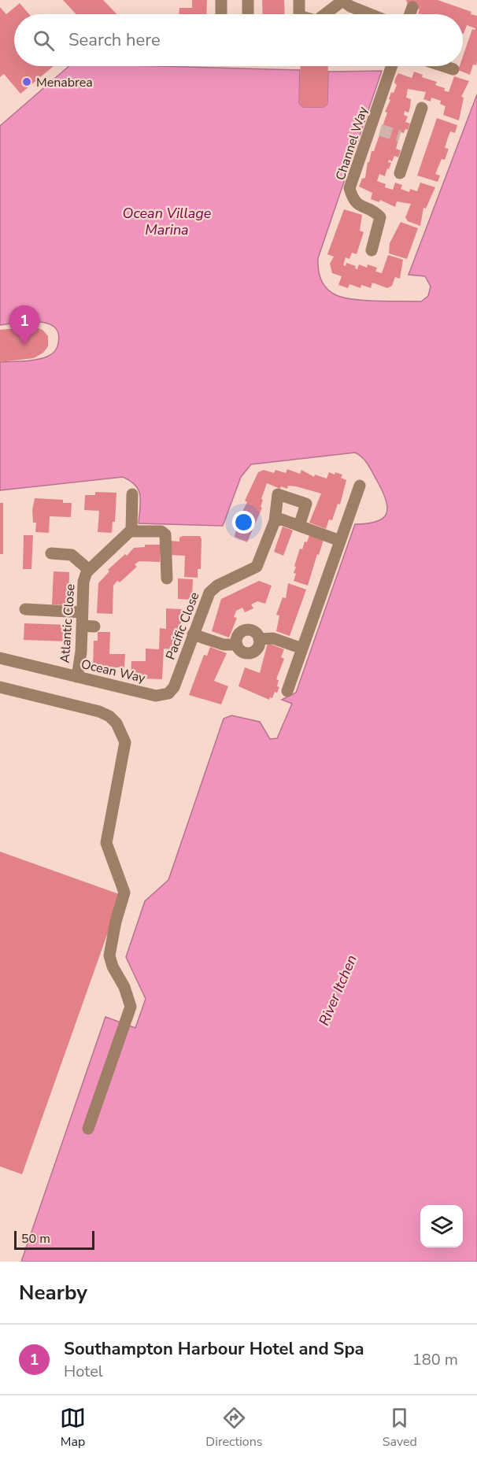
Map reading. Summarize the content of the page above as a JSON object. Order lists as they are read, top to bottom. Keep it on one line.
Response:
{"streets":{"street":["Channel Way","Atlantic Close","Pacific Close","Ocean Way"]},"crossings":[["Atlantic Close","Ocean Way"],["Pacific Close","Ocean Way"]],"water":["Ocean Village Marina","River Itchen"],"places":["Menabrea"],"scale_bar":"50 m","page":{"search":"Search here","pins":"1","scale":"50 m","heading":"Nearby","list":[{"mark":"1","name":"Southampton Harbour Hotel and Spa","note":"Hotel","value":"180 m"}],"nav":["Map","Directions","Saved"]}}
